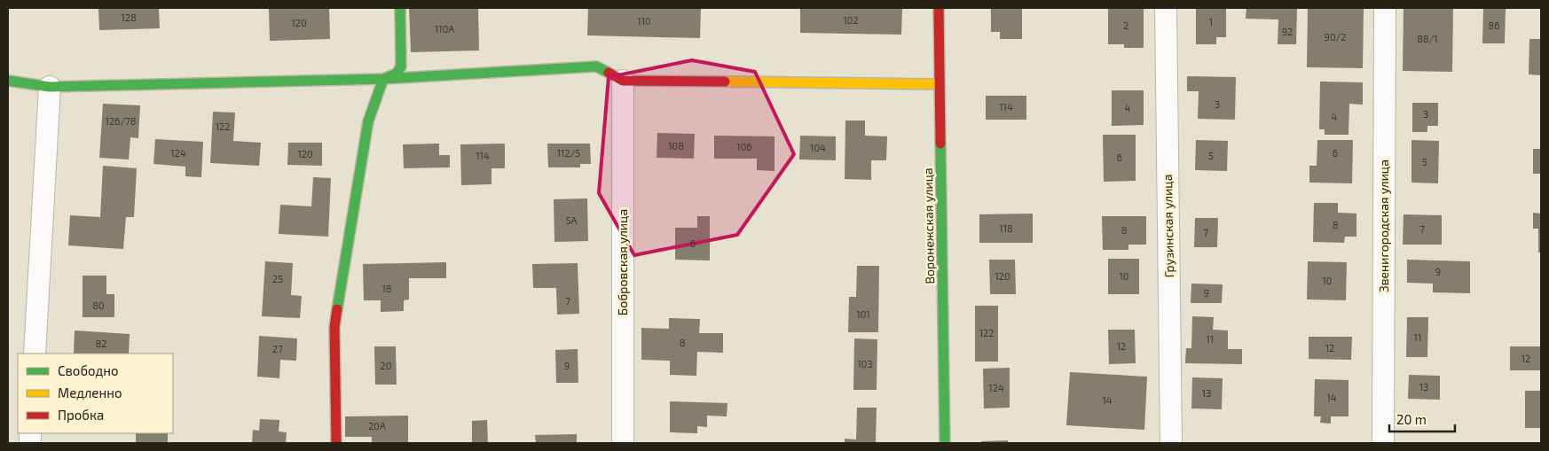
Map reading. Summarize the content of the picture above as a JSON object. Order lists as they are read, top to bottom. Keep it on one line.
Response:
{"streets":{"street":["Воронежская улица","Грузинская улица","Звенигородская улица","Бобровская улица"]},"house_numbers":["128","102","110","1","120","2","86","110А","92","90/2","88/1","3","114","4","3","4","126/78","122","108","106","104","124","112/5","6","120","114","5","6","5","5А","8","118","7","8","7","6","9","120","10","25","10","18","9","7","80","101","122","11","11","8","82","12","12","27","12","103","20","9","13","124","13","14","14","20А"],"legend":["Свободно","Медленно","Пробка"],"scale_bar":"20 m"}
